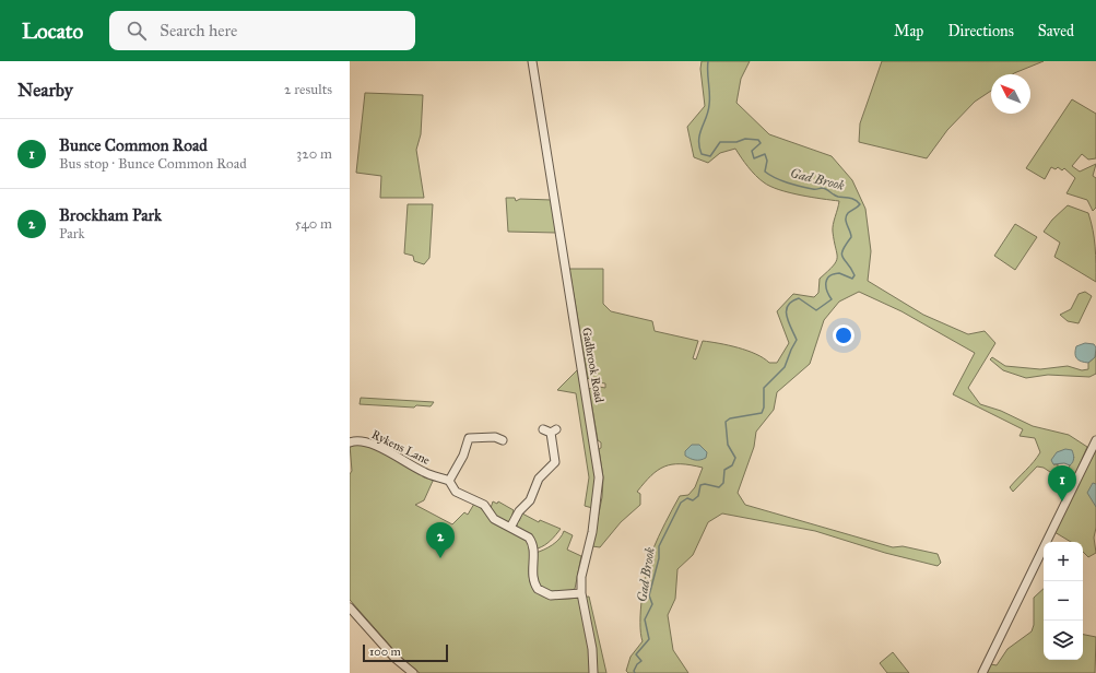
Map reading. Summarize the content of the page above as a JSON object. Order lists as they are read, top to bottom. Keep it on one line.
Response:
{"streets":{"street":["Gadbrook Road","Rykens Lane"]},"crossings":[["Gadbrook Road","Rykens Lane"]],"water":["Gad Brook"],"scale_bar":"100 m","north":"top left","page":{"header":"Locato","search":"Search here","nav":["Map","Directions","Saved"],"heading":["Nearby","2 results"],"list":[{"mark":"1","name":"Bunce Common Road","note":"Bus stop · Bunce Common Road","value":"320 m"},{"mark":"2","name":"Brockham Park","note":"Park","value":"540 m"}],"pins":["1","2"],"map_buttons":["+","−"],"scale":"100 m"}}
